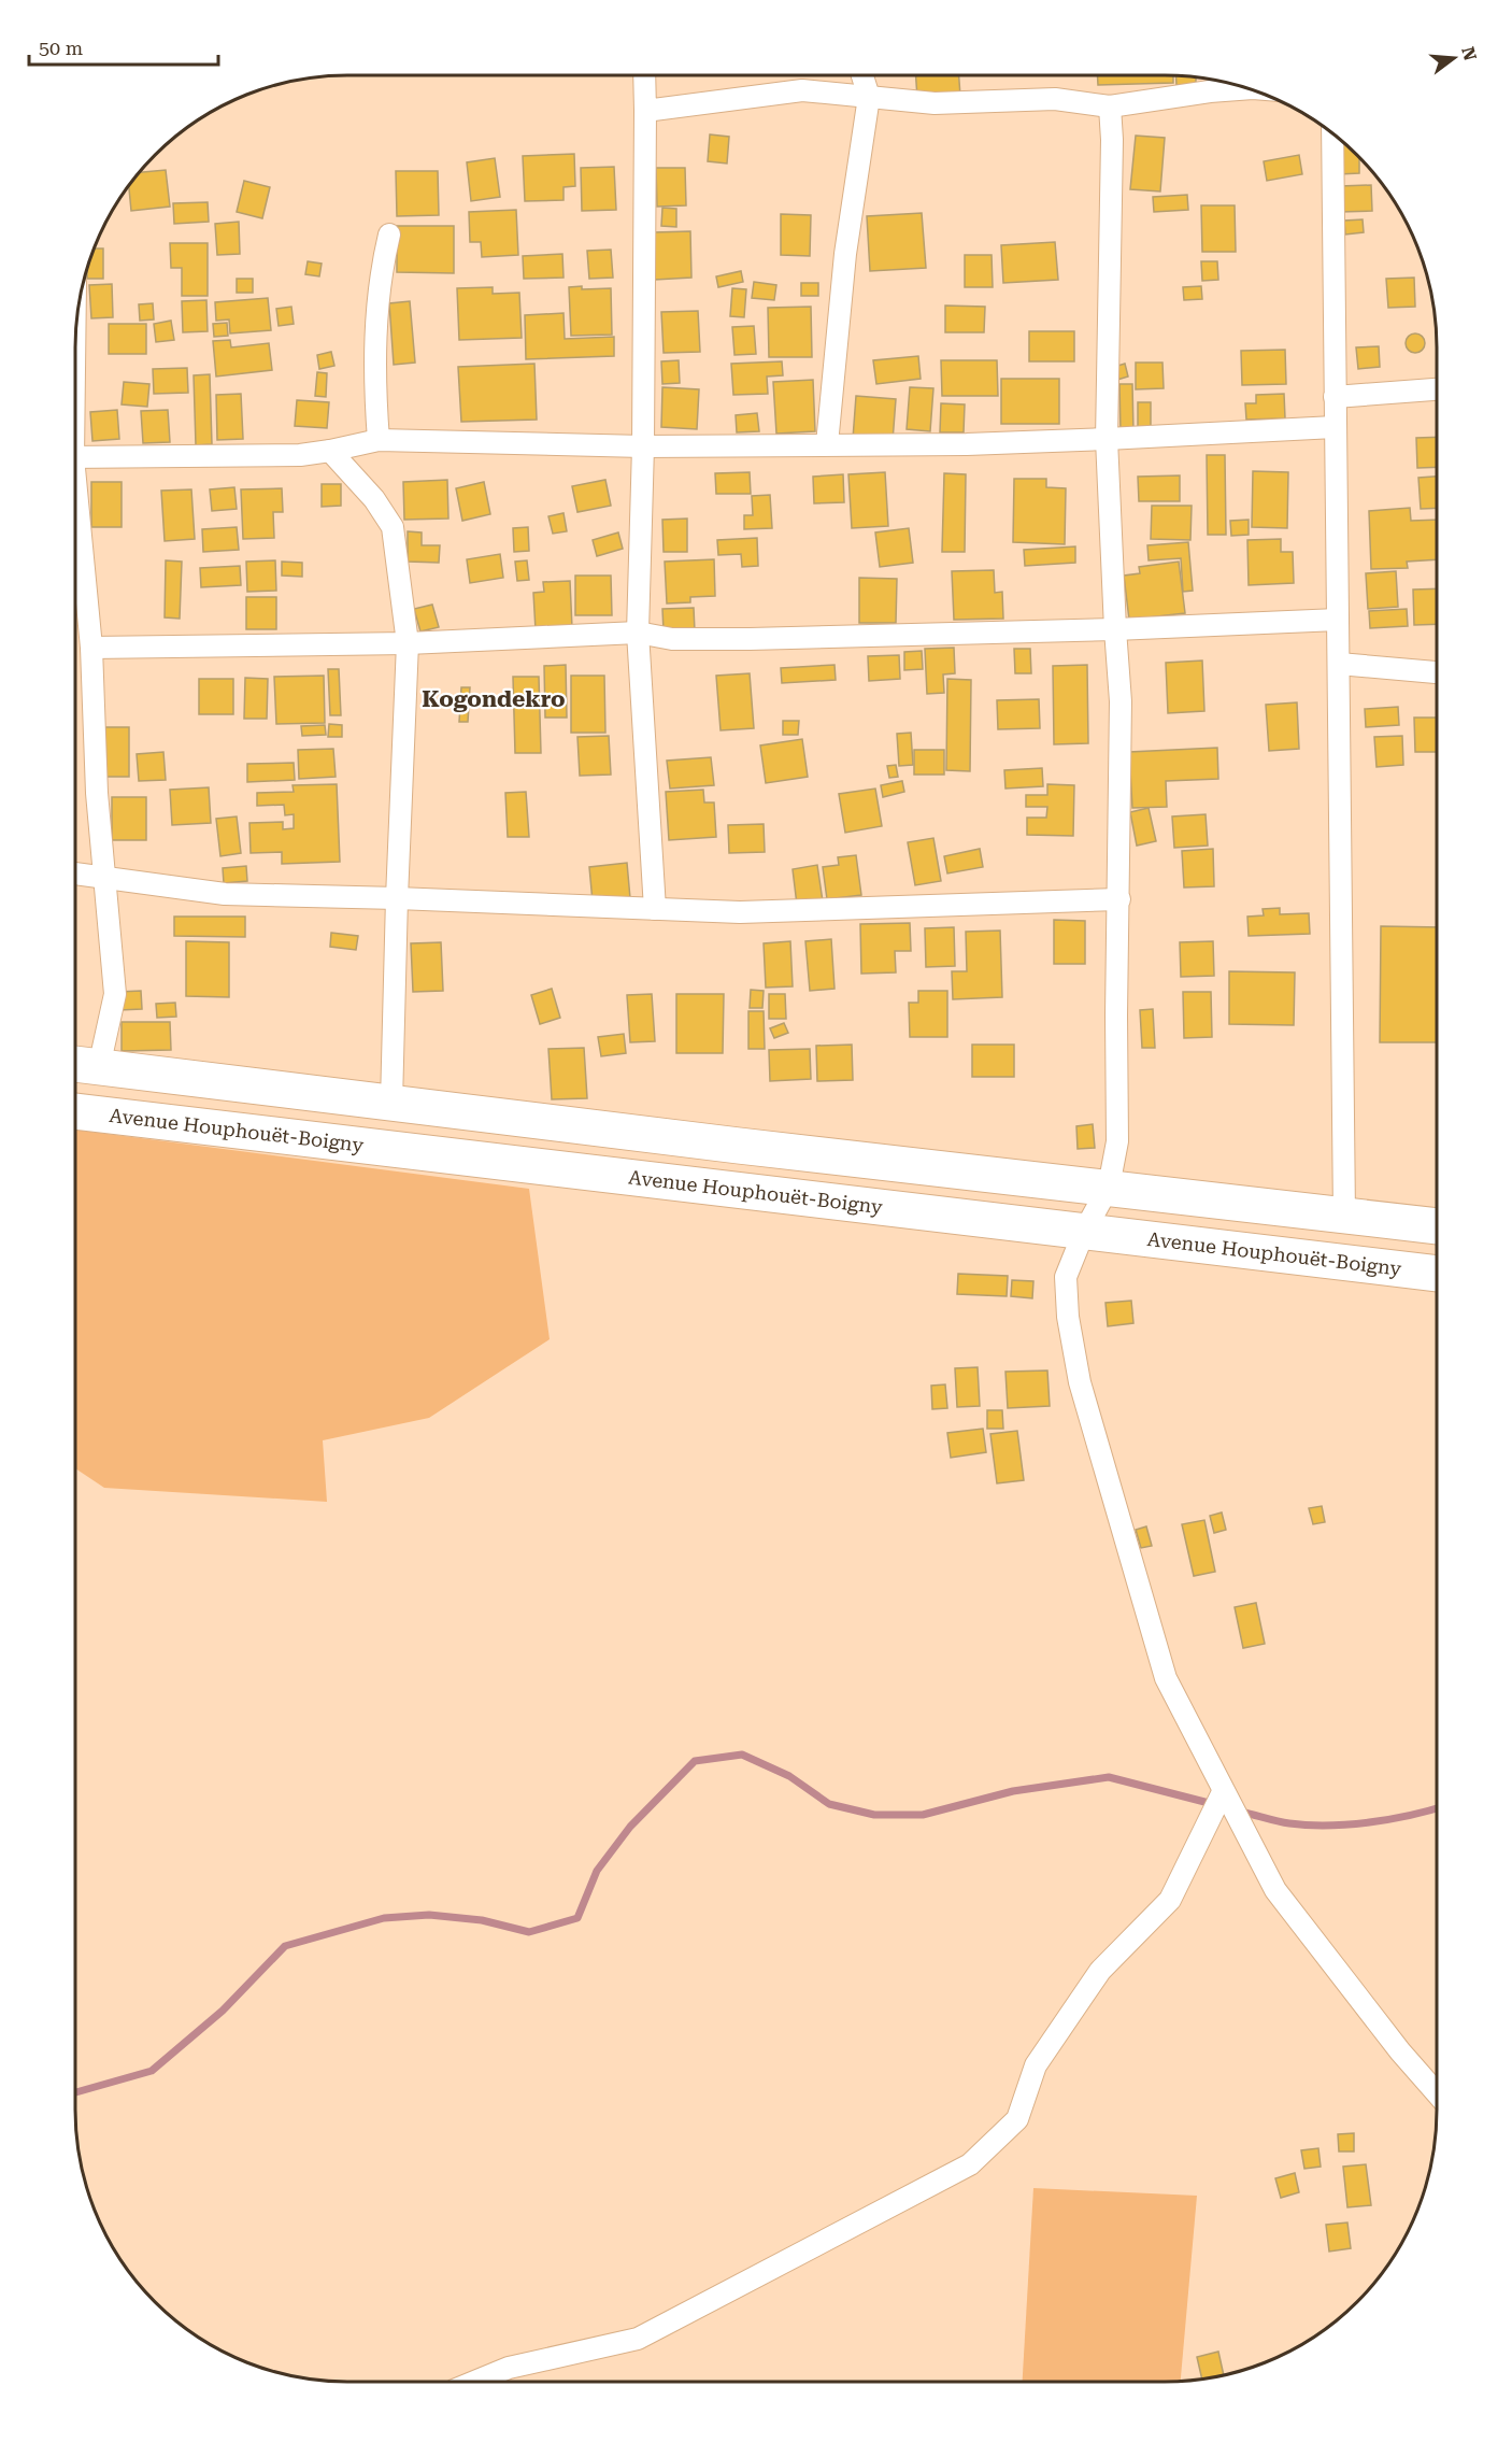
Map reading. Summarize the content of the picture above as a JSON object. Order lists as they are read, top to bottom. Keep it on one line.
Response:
{"streets":{"highway":["Avenue Houphouët-Boigny"]},"districts":["Kogondekro"],"scale_bar":"50 m","north":"right"}
